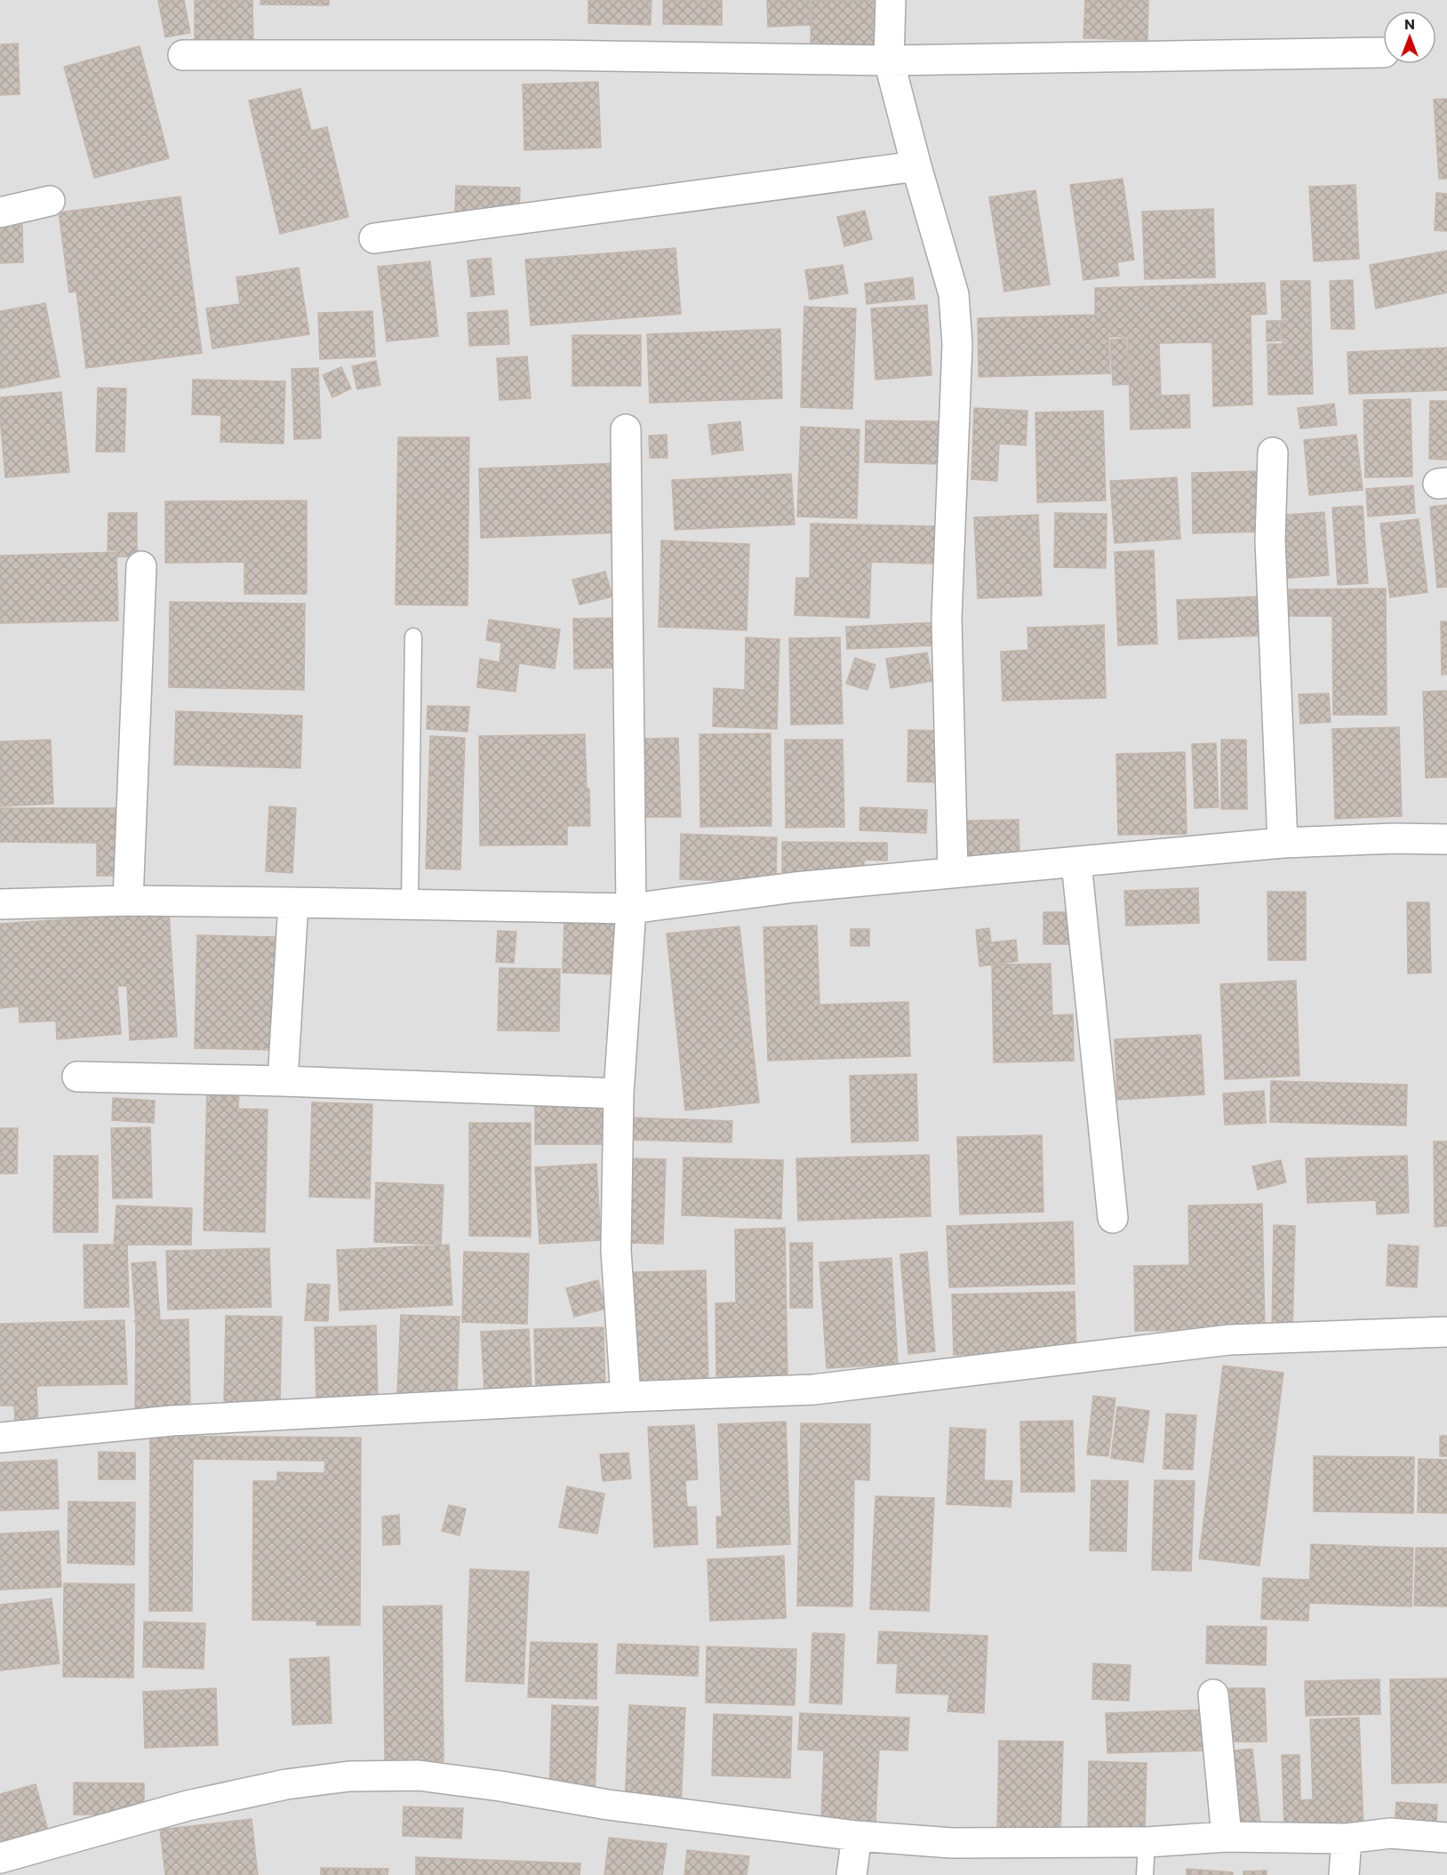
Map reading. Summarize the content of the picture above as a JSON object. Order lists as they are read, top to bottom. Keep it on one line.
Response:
{"north":"top"}
